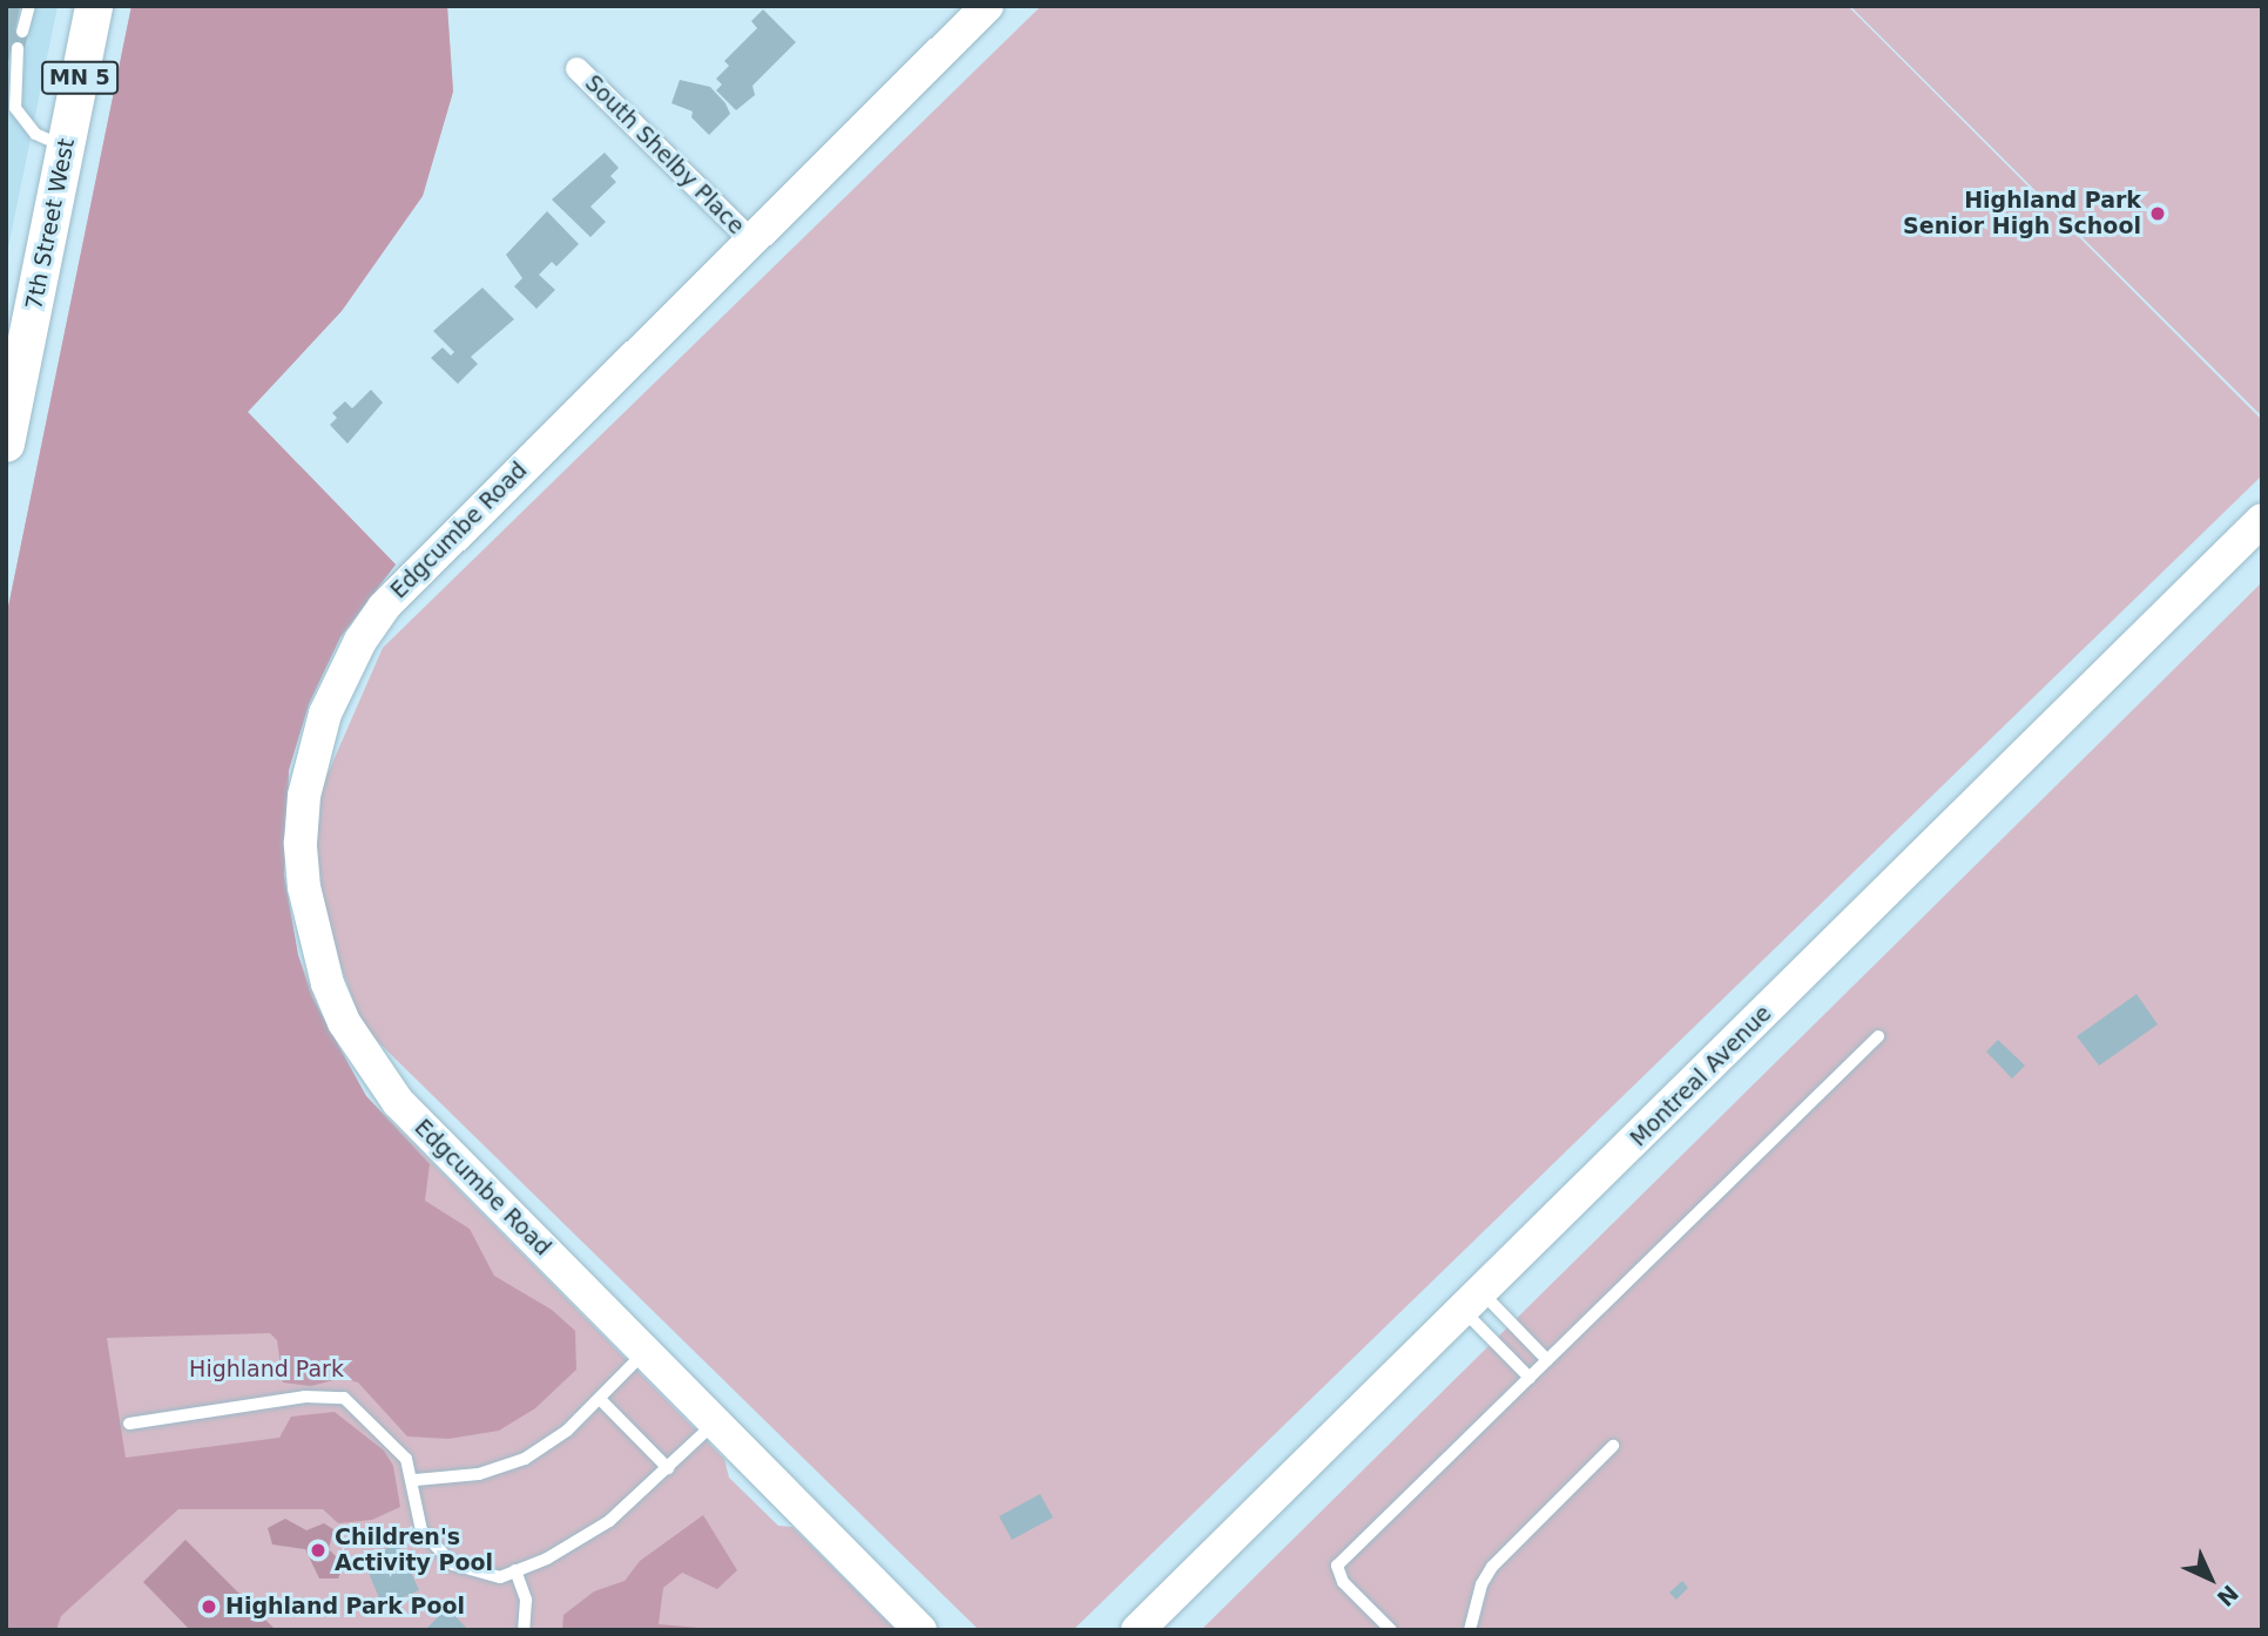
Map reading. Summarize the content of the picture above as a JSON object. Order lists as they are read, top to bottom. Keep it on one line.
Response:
{"streets":{"main road":["MN 5","7th Street West"],"street":["South Shelby Place","Edgcumbe Road","Montreal Avenue"]},"crossings":[["South Shelby Place","Edgcumbe Road"]],"parks":["Highland Park"],"places":["Highland Park Senior High School","Children's Activity Pool","Highland Park Pool"],"north":"bottom right"}
